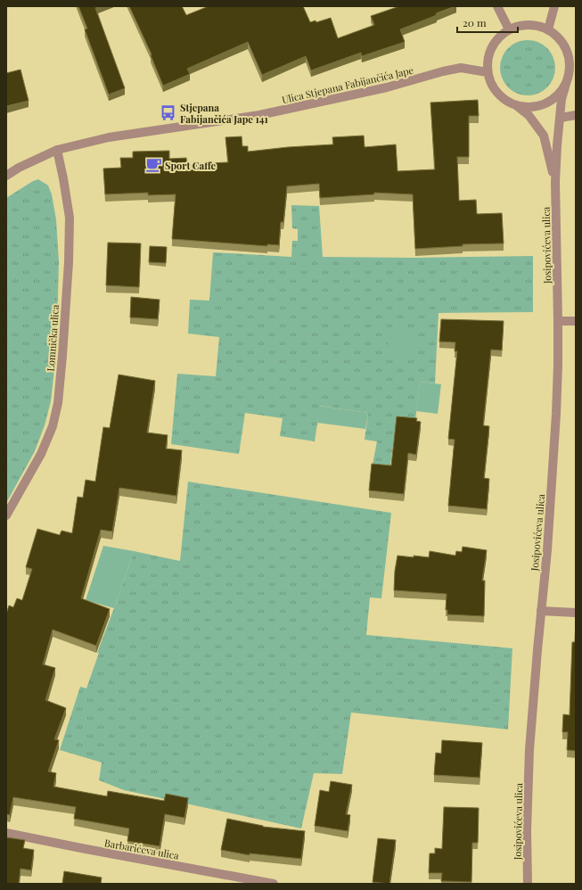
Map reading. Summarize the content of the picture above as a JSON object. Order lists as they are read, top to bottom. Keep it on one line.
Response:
{"streets":{"street":["Ulica Stjepana Fabijančića Jape","Josipovićeva ulica","Lomnička ulica","Barbarićeva ulica"]},"crossings":[["Ulica Stjepana Fabijančića Jape","Josipovićeva ulica"],["Ulica Stjepana Fabijančića Jape","Lomnička ulica"]],"places":{"bus stop":["Stjepana Fabijančića Jape 141"],"cafe":["Sport Caffe"]},"scale_bar":"20 m"}
